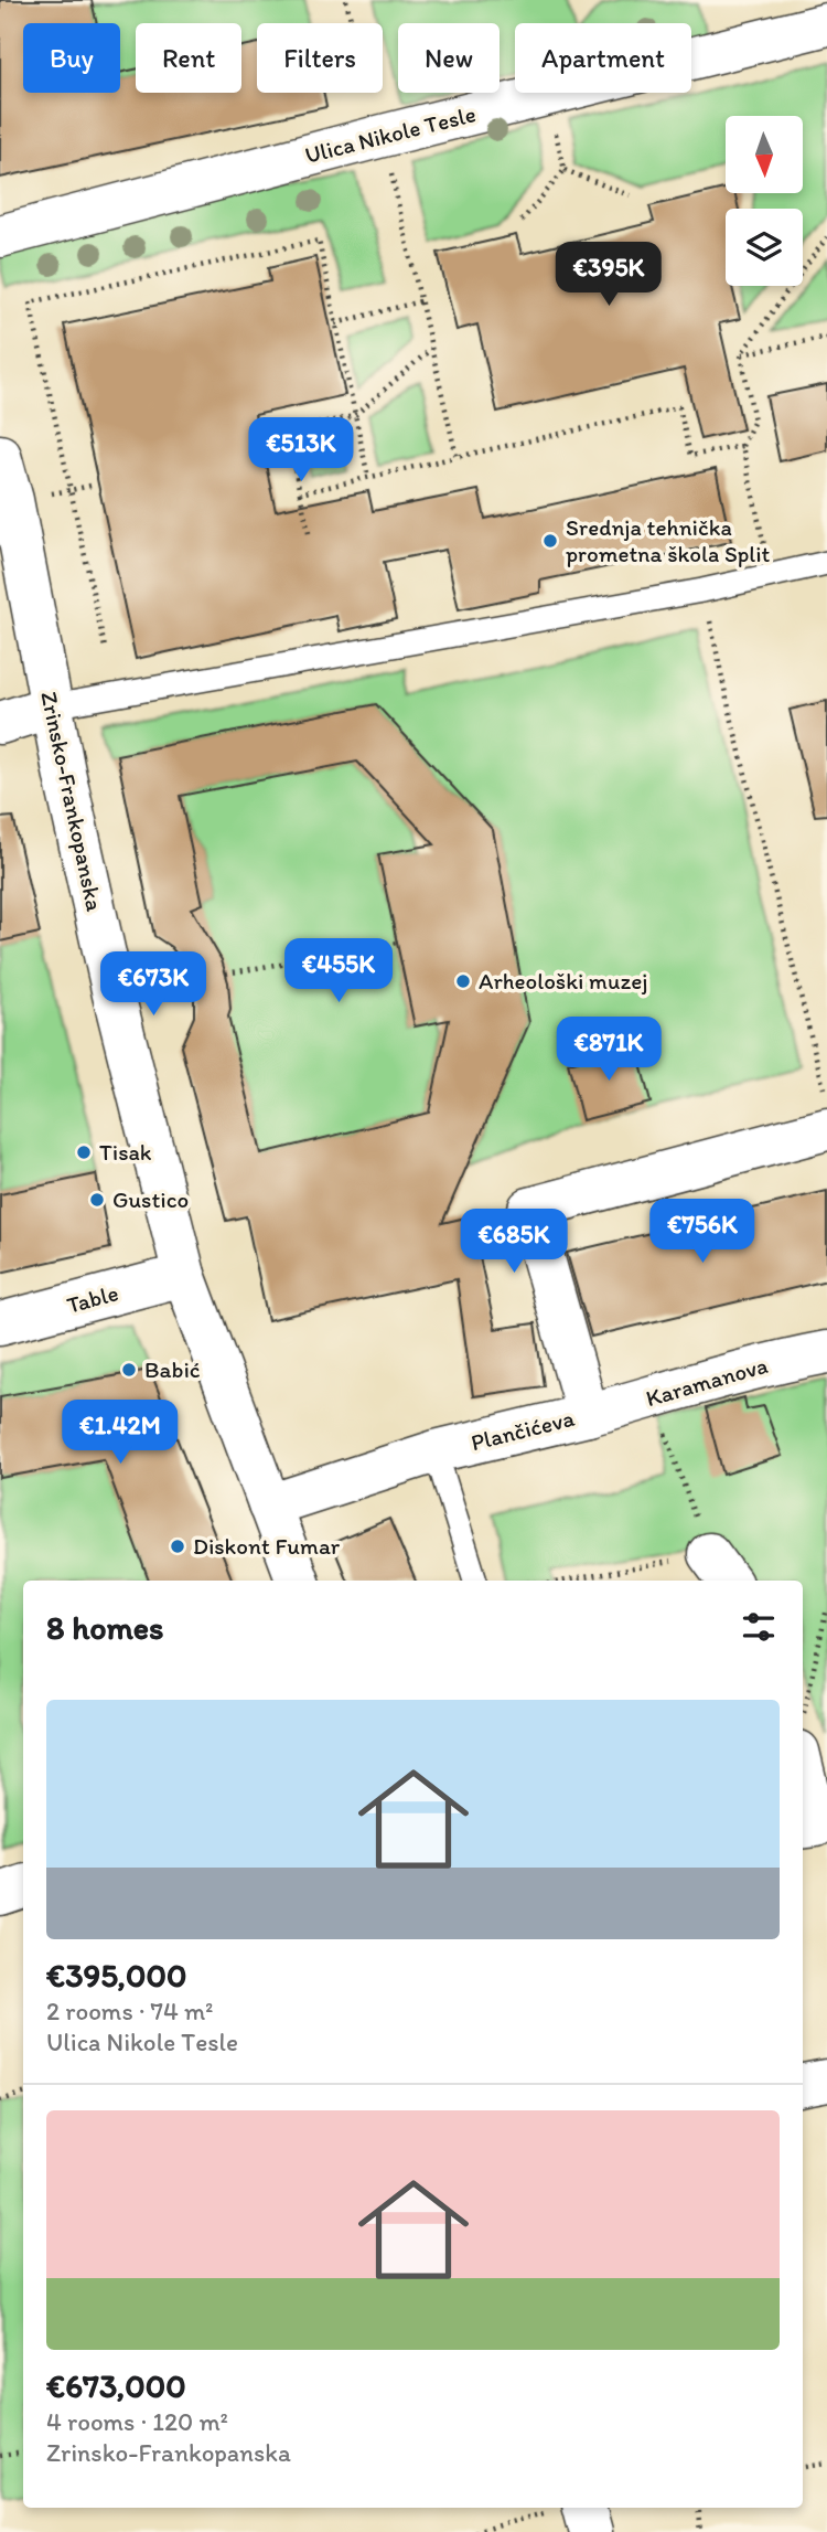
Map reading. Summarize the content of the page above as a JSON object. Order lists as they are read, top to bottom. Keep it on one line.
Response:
{"streets":{"street":["Ulica Nikole Tesle","Zrinsko-Frankopanska","Table","Karamanova","Plančićeva"]},"crossings":[["Zrinsko-Frankopanska","Table"],["Zrinsko-Frankopanska","Plančićeva"],["Karamanova","Plančićeva"]],"places":["Srednja tehnička prometna škola Split","Arheološki muzej","Tisak","Gustico","Babić","Diskont Fumar"],"north":"bottom","page":{"chip":["Buy","Rent","Filters","New","Apartment"],"price":["€395K","€513K","€455K","€673K","€871K","€756K","€685K","€1.42M"],"heading":"8 homes","list":[{"name":"€395,000","note":"2 rooms · 74 m² · Ulica Nikole Tesle"},{"name":"€673,000","note":"4 rooms · 120 m² · Zrinsko-Frankopanska"}]}}
